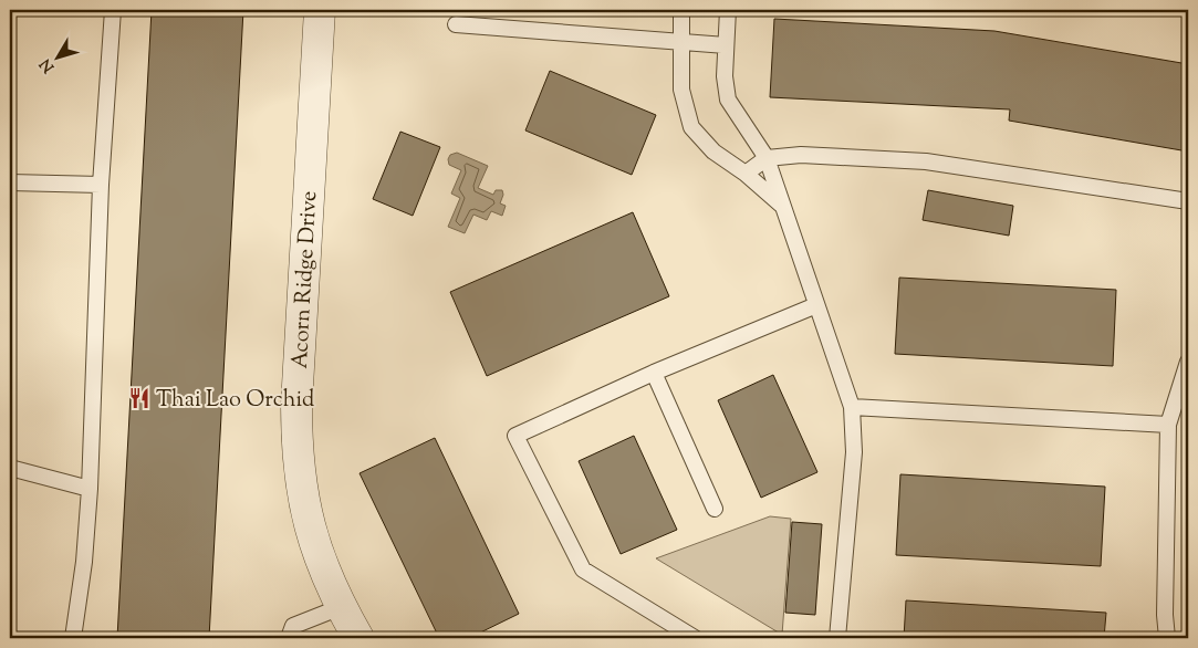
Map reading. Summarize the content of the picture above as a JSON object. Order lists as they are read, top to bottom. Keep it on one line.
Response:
{"streets":{"street":["Acorn Ridge Drive"]},"places":{"restaurant":["Thai Lao Orchid"]},"north":"bottom left"}
